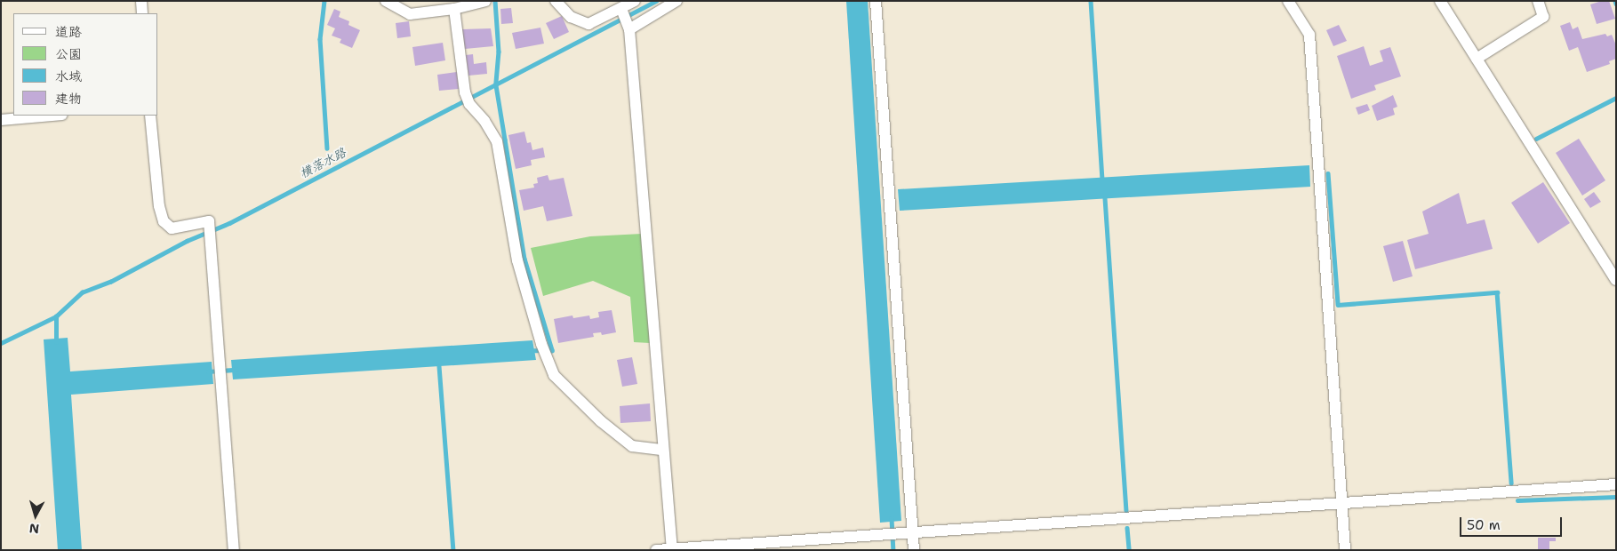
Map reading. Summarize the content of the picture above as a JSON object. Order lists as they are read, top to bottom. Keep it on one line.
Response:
{"water":["横落水路"],"legend":["道路","公園","水域","建物"],"scale_bar":"50 m","north":"bottom"}
